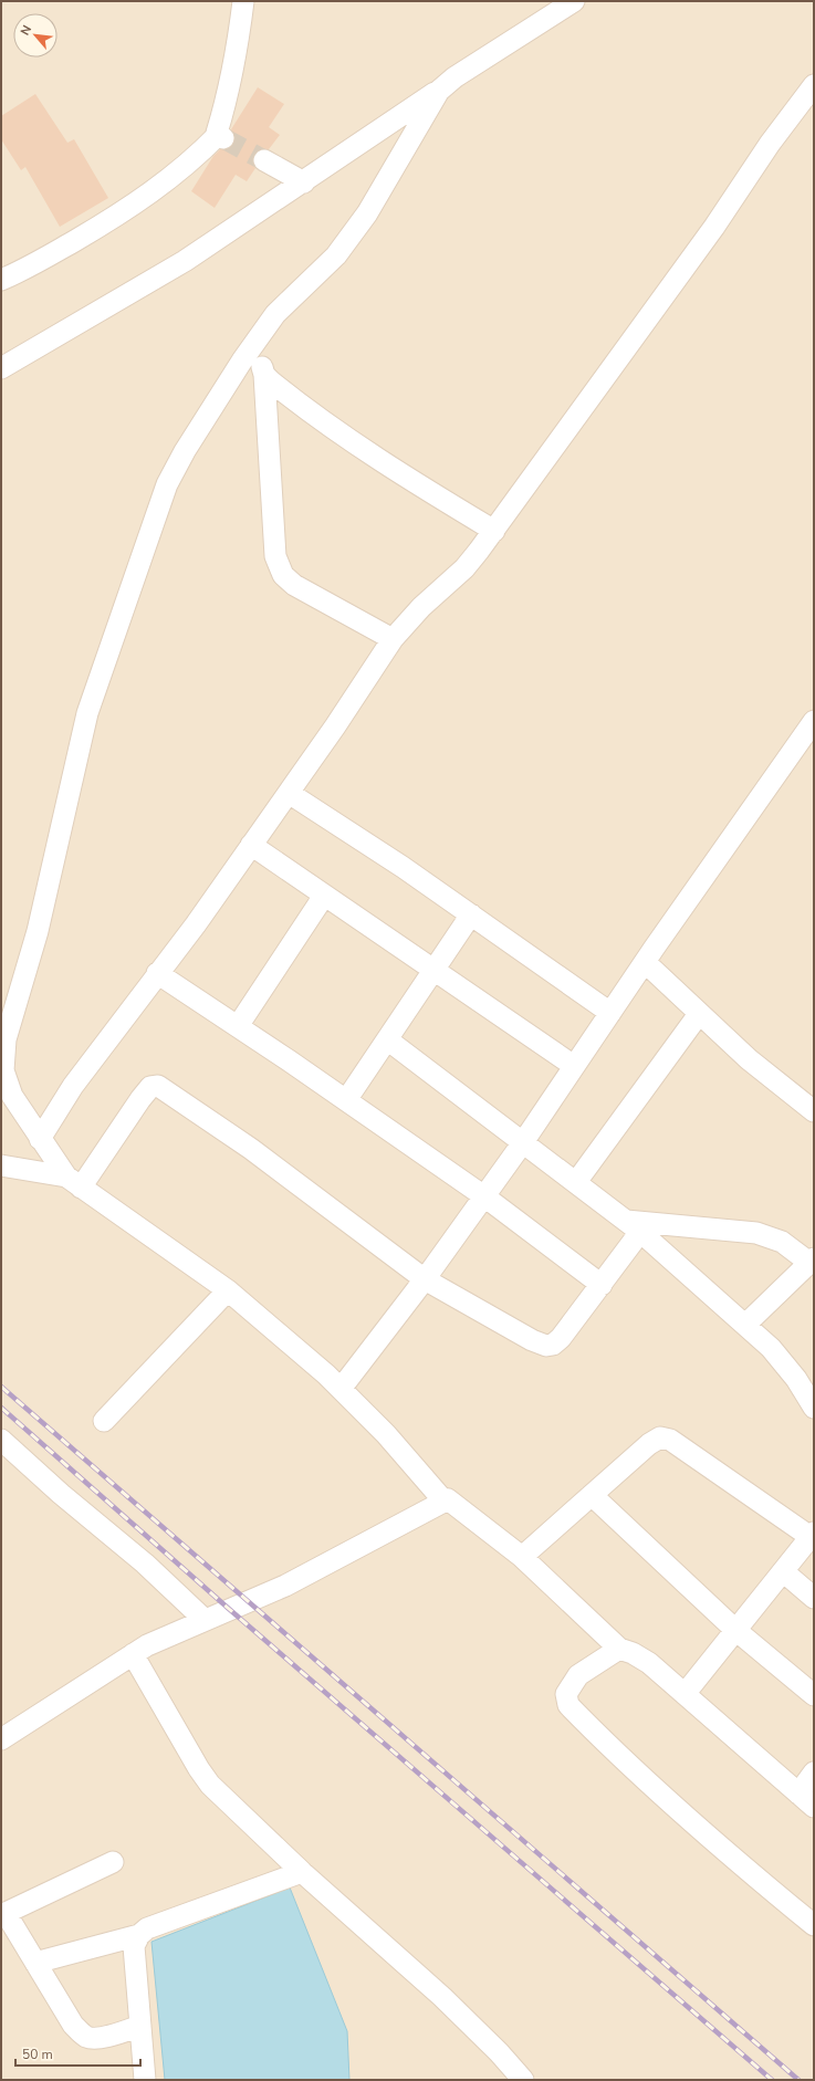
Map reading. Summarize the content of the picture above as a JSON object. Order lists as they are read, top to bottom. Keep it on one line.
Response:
{"scale_bar":"50 m","north":"top left"}
